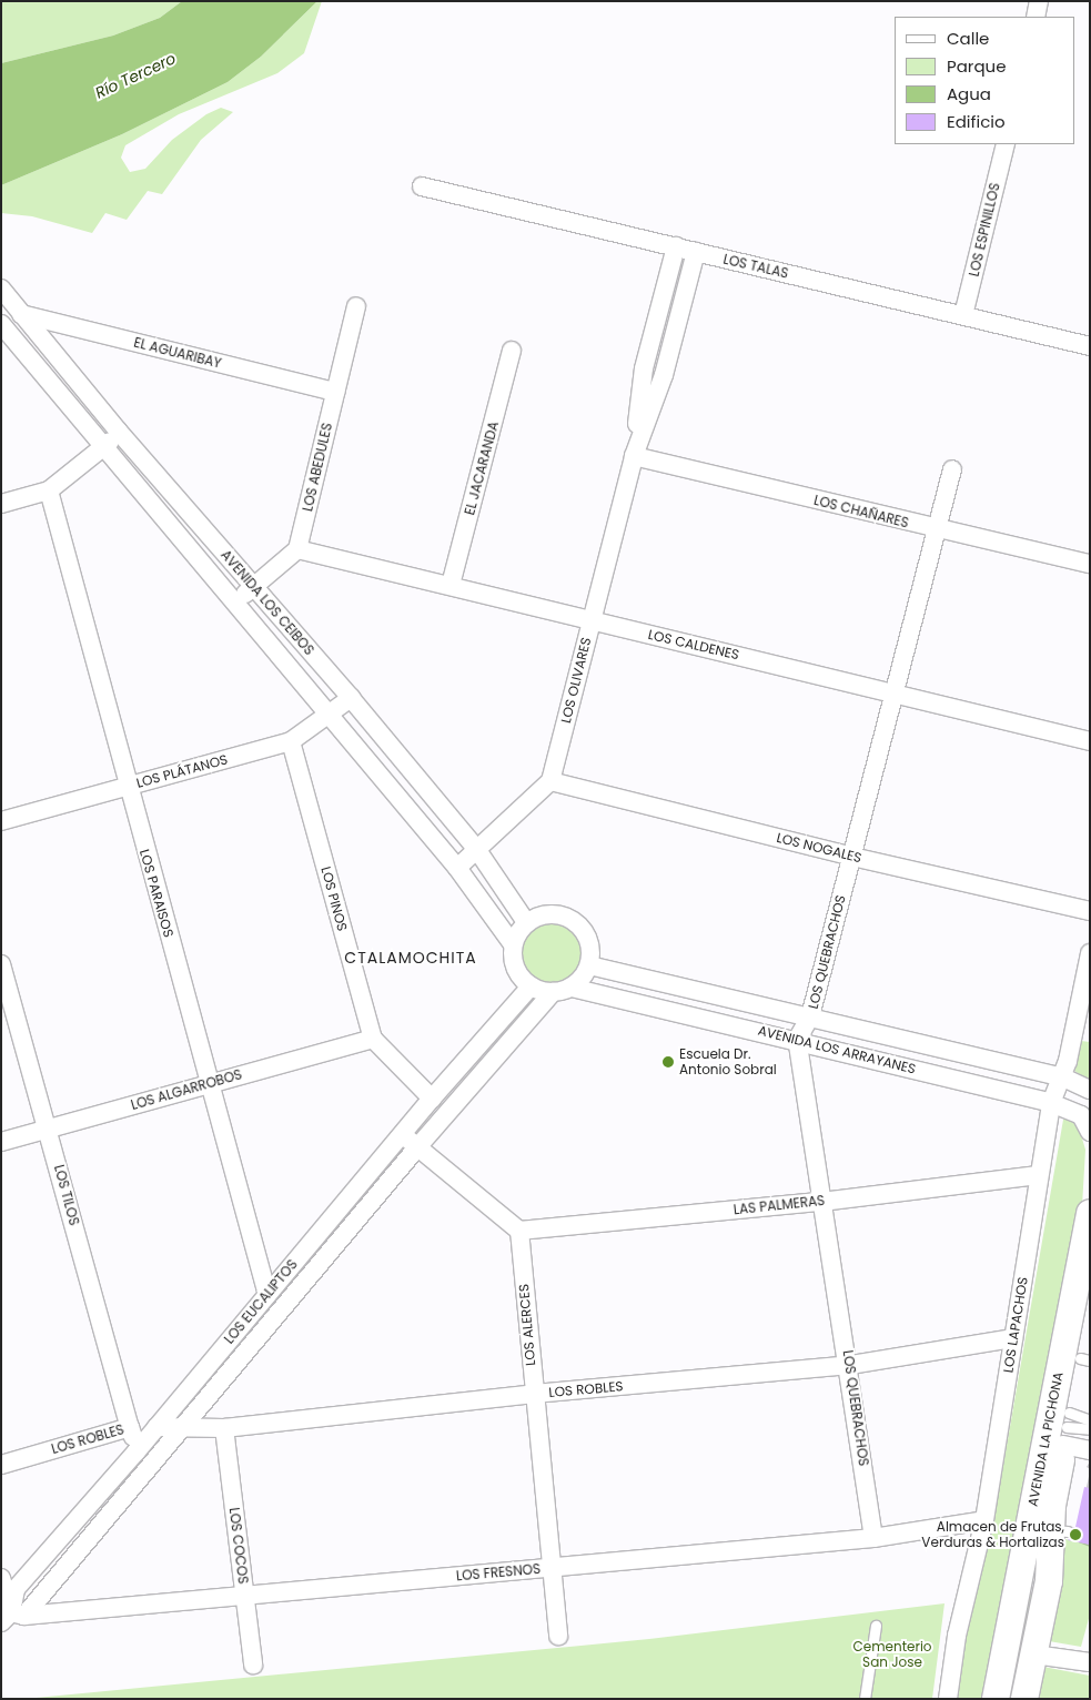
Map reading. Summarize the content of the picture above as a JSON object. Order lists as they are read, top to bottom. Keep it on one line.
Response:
{"streets":{"main road":["AVENIDA LA PICHONA"],"street":["LOS ESPINILLOS","LOS TALAS","EL AGUARIBAY","LOS ABEDULES","EL JACARANDA","LOS CHAÑARES","AVENIDA LOS CEIBOS","LOS CALDENES","LOS OLIVARES","LOS PLÁTANOS","LOS NOGALES","LOS PARAISOS","LOS PINOS","LOS QUEBRACHOS","AVENIDA LOS ARRAYANES","LOS ALGARROBOS","LOS TILOS","LAS PALMERAS","LOS EUCALIPTOS","LOS ALERCES","LOS LAPACHOS","LOS ROBLES","LOS COCOS","LOS FRESNOS"]},"crossings":[["LOS ESPINILLOS","LOS TALAS"],["EL AGUARIBAY","LOS ABEDULES"],["EL AGUARIBAY","AVENIDA LOS CEIBOS"],["LOS ABEDULES","LOS CALDENES"],["EL JACARANDA","LOS CALDENES"],["LOS CHAÑARES","LOS OLIVARES"],["LOS CHAÑARES","LOS QUEBRACHOS"],["AVENIDA LOS CEIBOS","LOS PLÁTANOS"],["AVENIDA LOS CEIBOS","AVENIDA LOS ARRAYANES"],["AVENIDA LOS CEIBOS","LOS EUCALIPTOS"],["LOS CALDENES","LOS OLIVARES"],["LOS CALDENES","LOS QUEBRACHOS"],["LOS OLIVARES","LOS NOGALES"],["LOS PLÁTANOS","LOS PARAISOS"],["LOS PLÁTANOS","LOS PINOS"],["LOS NOGALES","LOS QUEBRACHOS"],["LOS PARAISOS","LOS ALGARROBOS"],["LOS PARAISOS","LOS EUCALIPTOS"],["LOS PINOS","LOS ALGARROBOS"],["LOS PINOS","LOS EUCALIPTOS"],["LOS QUEBRACHOS","AVENIDA LOS ARRAYANES"],["LOS QUEBRACHOS","LAS PALMERAS"],["LOS QUEBRACHOS","LOS ROBLES"],["LOS QUEBRACHOS","LOS FRESNOS"],["AVENIDA LOS ARRAYANES","LOS EUCALIPTOS"],["AVENIDA LOS ARRAYANES","LOS LAPACHOS"],["LOS ALGARROBOS","LOS TILOS"],["LOS TILOS","LOS ROBLES"],["LAS PALMERAS","LOS ALERCES"],["LAS PALMERAS","LOS LAPACHOS"],["LOS EUCALIPTOS","LOS ROBLES"],["LOS EUCALIPTOS","LOS FRESNOS"],["LOS ALERCES","LOS ROBLES"],["LOS ALERCES","LOS FRESNOS"],["LOS LAPACHOS","LOS ROBLES"],["LOS LAPACHOS","LOS FRESNOS"],["LOS ROBLES","LOS COCOS"],["LOS COCOS","LOS FRESNOS"]],"districts":["CTALAMOCHITA"],"water":["Río Tercero"],"parks":["Cementerio San Jose"],"places":["Escuela Dr. Antonio Sobral","Almacen de Frutas, Verduras & Hortalizas"],"legend":["Calle","Parque","Agua","Edificio"]}
